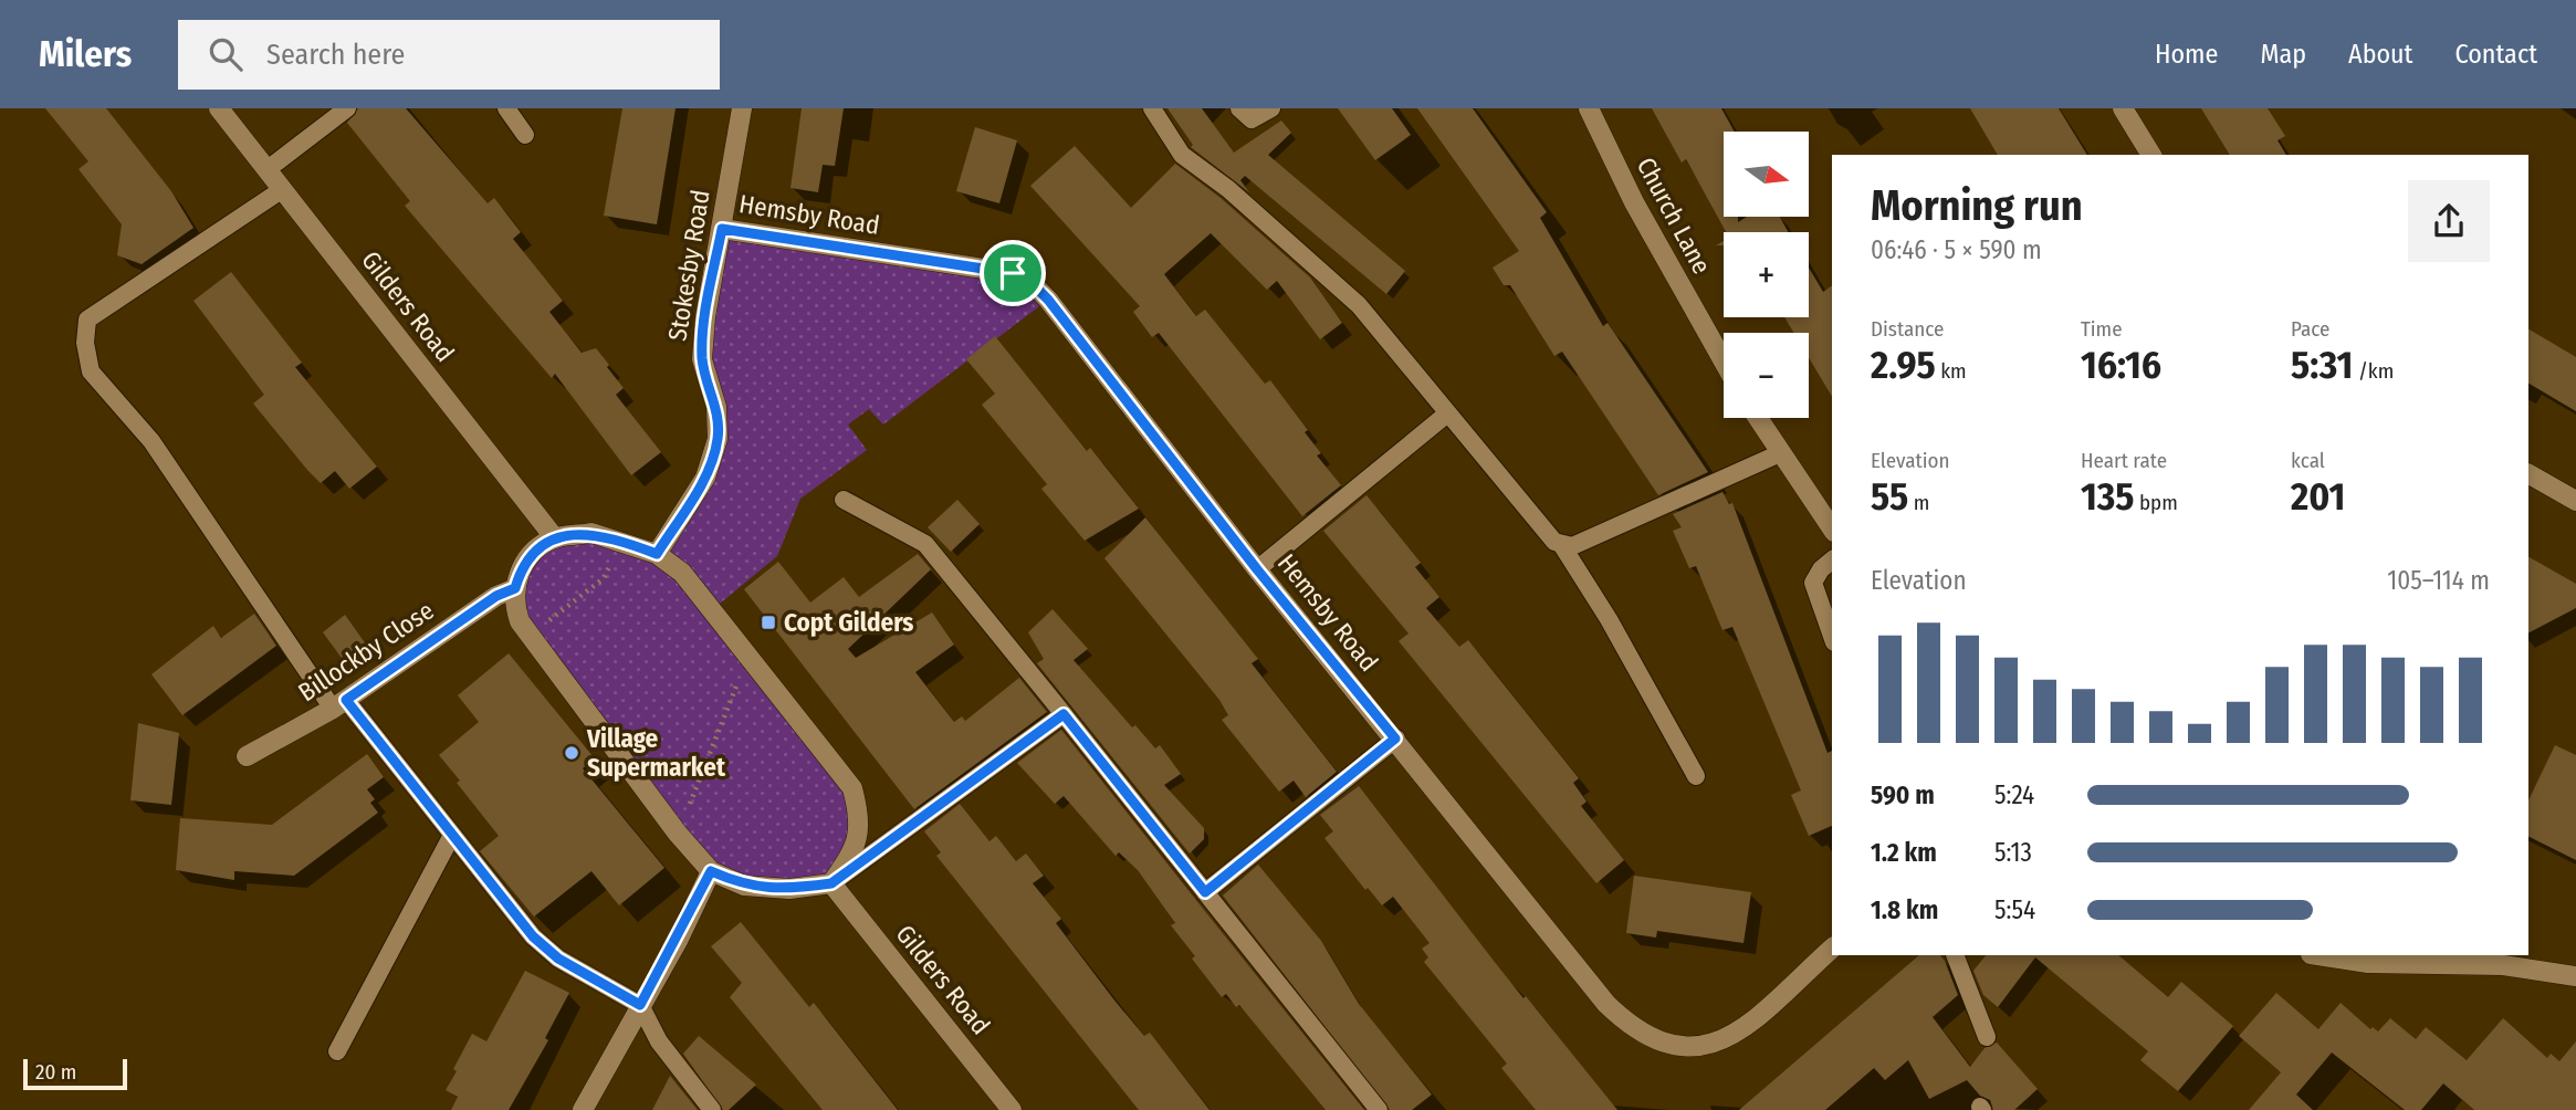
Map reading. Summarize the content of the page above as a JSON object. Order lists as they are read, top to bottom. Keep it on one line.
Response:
{"streets":{"street":["Hemsby Road","Church Lane","Stokesby Road","Gilders Road","Billockby Close"]},"crossings":[["Hemsby Road","Stokesby Road"]],"places":{"transit":["Copt Gilders"],"other":["Village Supermarket"]},"scale_bar":"20 m","north":"right","page":{"header":"Milers","search":"Search here","nav":["Home","Map","About","Contact"],"map_buttons":["+","−"],"heading":["Morning run","06:46 · 5 × 590 m"],"stats":[["Distance","2.95 km"],["Time","16:16"],["Pace","5:31 /km"],["Elevation","55 m"],["Heart rate","135 bpm"],["kcal","201"]],"chart":["Elevation","105–114 m"],"list":[{"name":"590 m","note":"5:24"},{"name":"1.2 km","note":"5:13"},{"name":"1.8 km","note":"5:54"}],"scale":"20 m"}}
